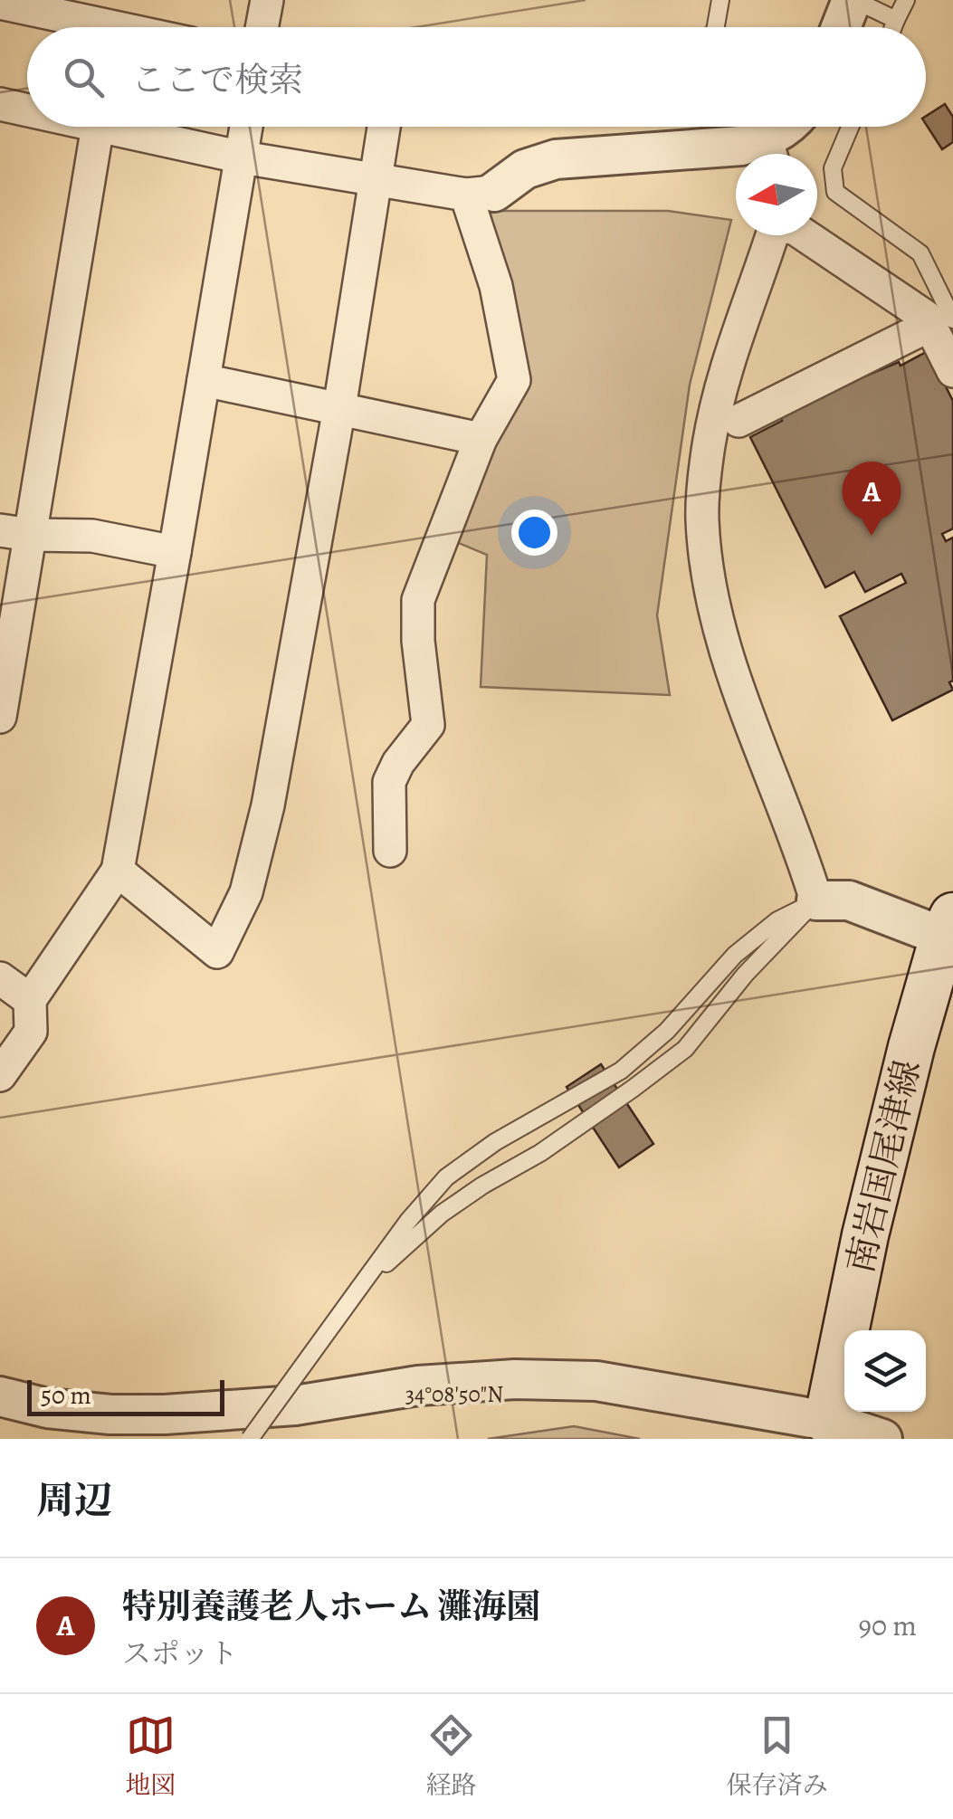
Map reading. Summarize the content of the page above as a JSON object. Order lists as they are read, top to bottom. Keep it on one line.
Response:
{"streets":{"main road":["南岩国尾津線"]},"scale_bar":"50 m","north":"left","page":{"search":"ここで検索","pins":"A","scale":"50 m","heading":"周辺","list":[{"mark":"A","name":"特別養護老人ホーム 灘海園","note":"スポット","value":"90 m"}],"nav":["地図","経路","保存済み"]},"coordinates":["34°08'50\"N"]}
